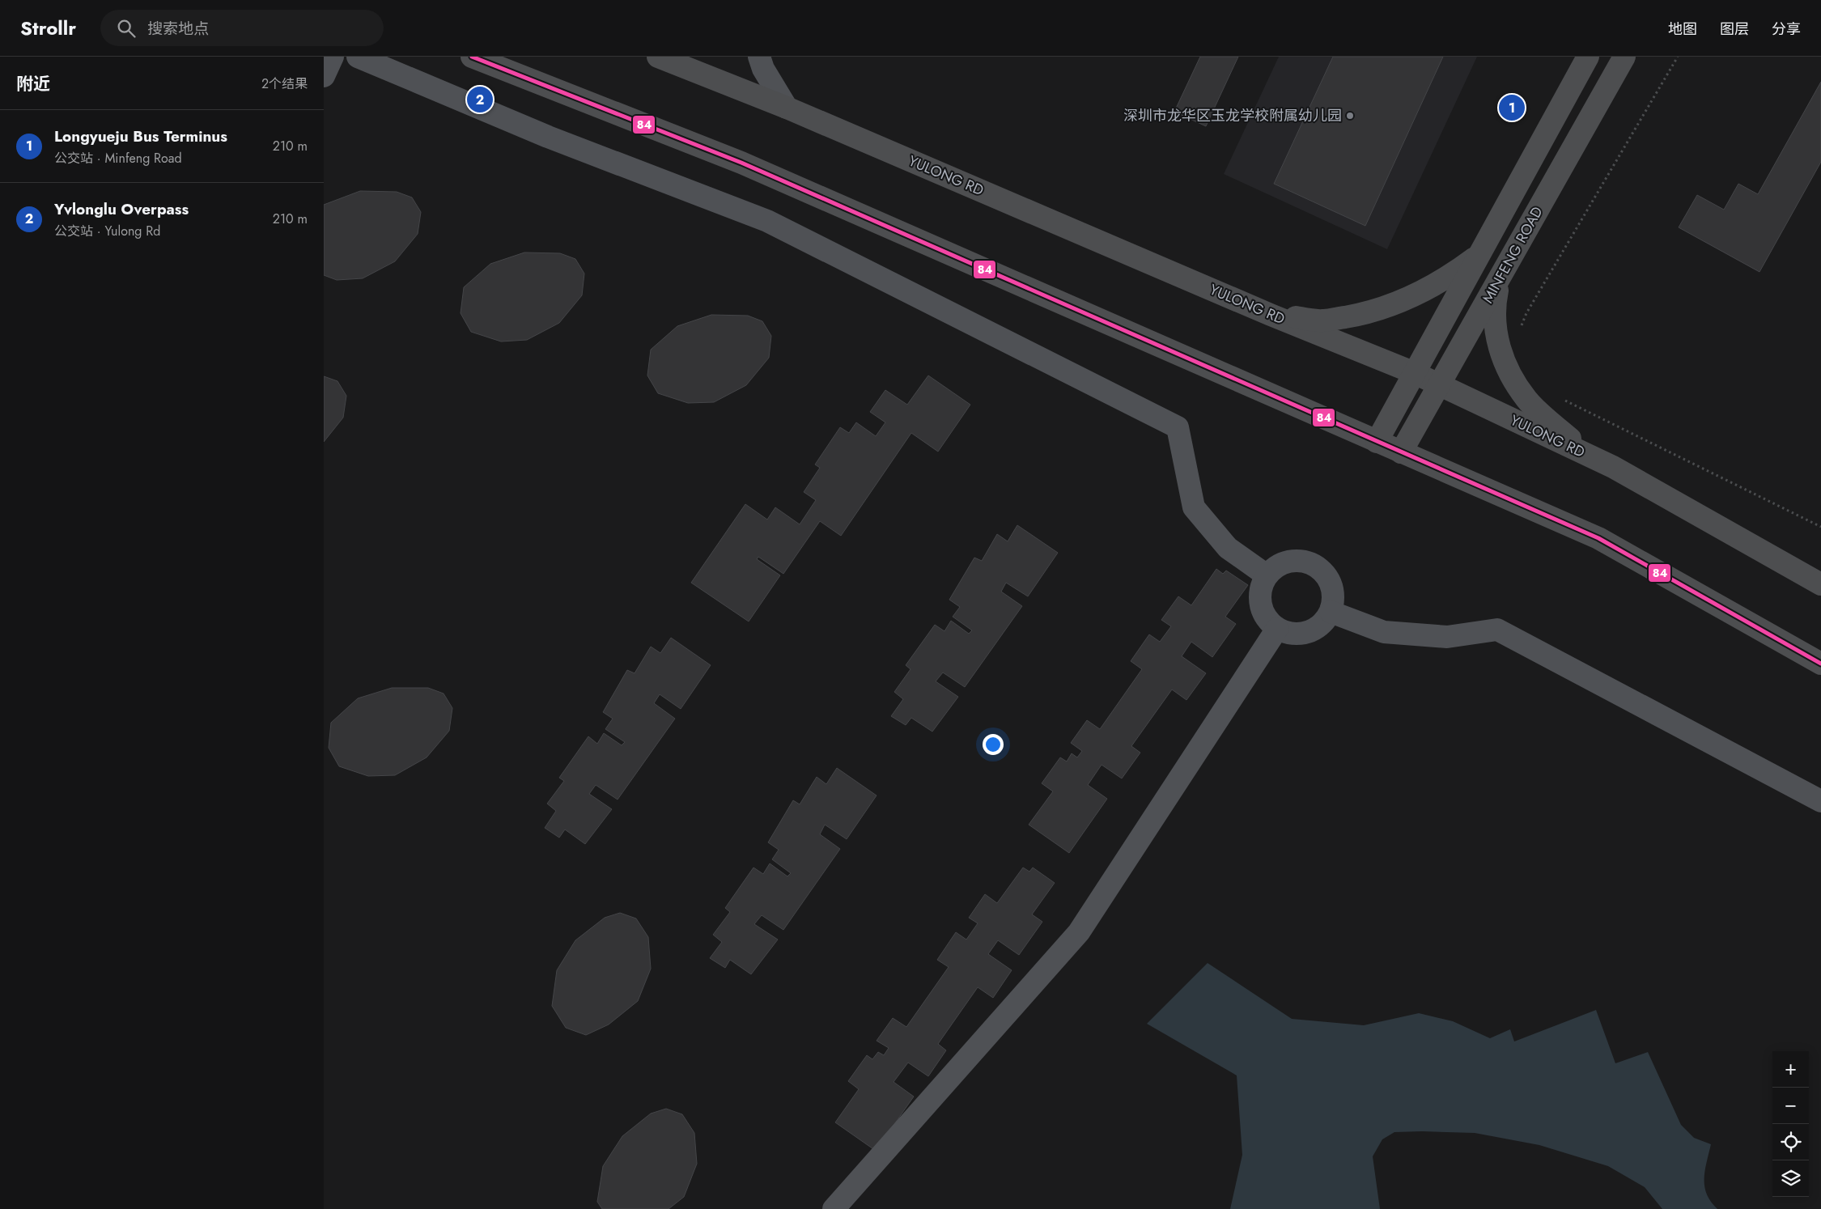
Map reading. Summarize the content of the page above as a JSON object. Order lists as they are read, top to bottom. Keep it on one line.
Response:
{"streets":{"main road":["YULONG RD","MINFENG ROAD"]},"crossings":[["YULONG RD","MINFENG ROAD"]],"places":["深圳市龙华区玉龙学校附属幼儿园"],"lines":["transit line 84"],"page":{"header":"Strollr","search":"搜索地点","nav":["地图","图层","分享"],"heading":["附近","2个结果"],"pins":["2","1"],"list":[{"mark":"1","name":"Longyueju Bus Terminus","note":"公交站 · Minfeng Road","value":"210 m"},{"mark":"2","name":"Yvlonglu Overpass","note":"公交站 · Yulong Rd","value":"210 m"}],"map_buttons":["+","−"]}}
